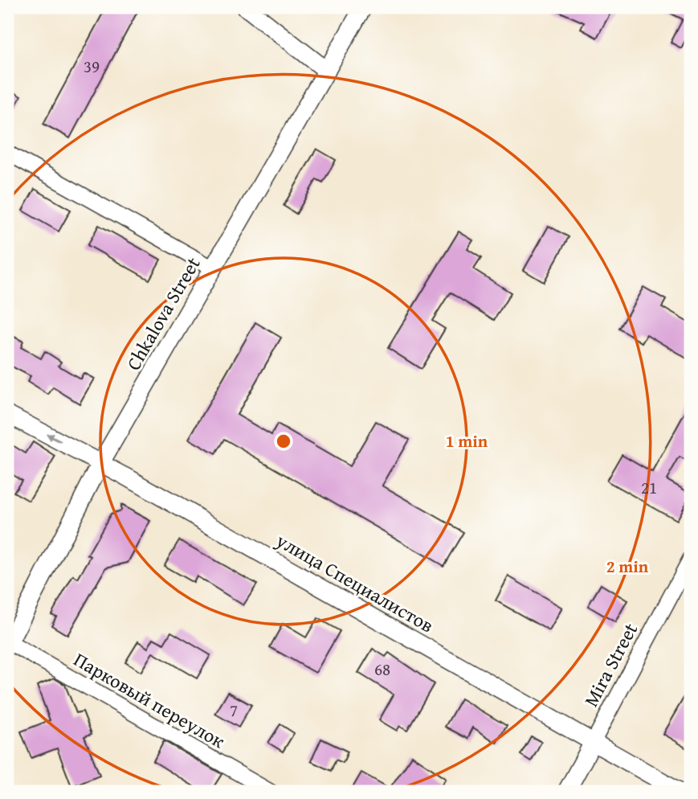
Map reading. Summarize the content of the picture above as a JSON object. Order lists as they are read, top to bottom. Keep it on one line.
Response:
{"streets":{"street":["Chkalova Street","улица Специалистов","Mira Street","Парковый переулок"]},"crossings":[["Chkalova Street","улица Специалистов"],["Chkalova Street","Парковый переулок"],["улица Специалистов","Mira Street"]],"house_numbers":["39","21","68","7"],"rings":["1 min","2 min"]}
